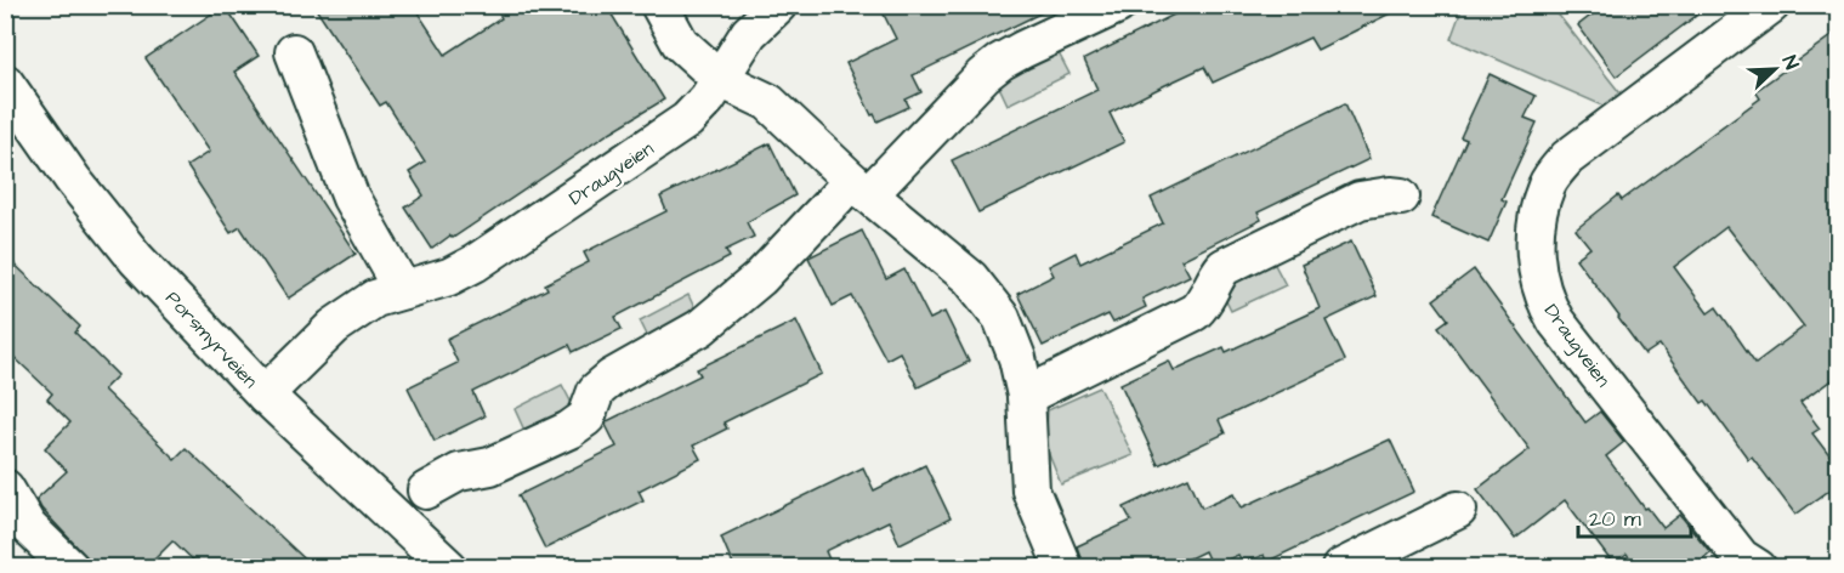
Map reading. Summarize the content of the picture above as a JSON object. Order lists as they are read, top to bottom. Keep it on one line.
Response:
{"streets":{"street":["Draugveien","Porsmyrveien"]},"crossings":[["Draugveien","Porsmyrveien"]],"scale_bar":"20 m","north":"top right"}
